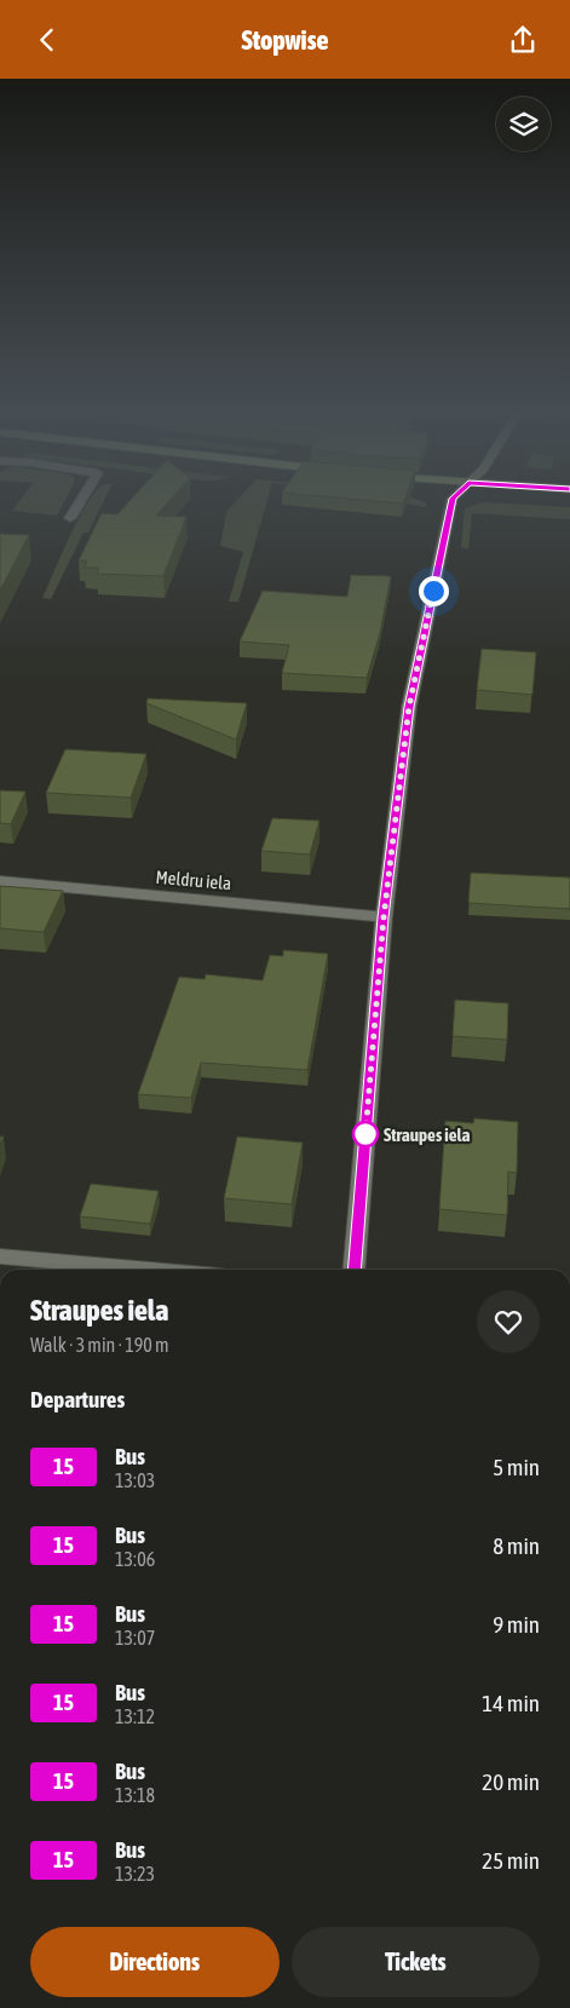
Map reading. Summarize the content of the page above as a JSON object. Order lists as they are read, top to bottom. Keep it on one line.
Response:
{"streets":{"street":["Meldru iela"]},"places":["Straupes iela"],"lines":["bus line 15"],"page":{"header":"Stopwise","heading":[["Straupes iela","Walk · 3 min · 190 m"],"Departures"],"list":[{"mark":"15","name":"Bus","note":"13:03","value":"5 min"},{"mark":"15","name":"Bus","note":"13:06","value":"8 min"},{"mark":"15","name":"Bus","note":"13:07","value":"9 min"},{"mark":"15","name":"Bus","note":"13:12","value":"14 min"},{"mark":"15","name":"Bus","note":"13:18","value":"20 min"},{"mark":"15","name":"Bus","note":"13:23","value":"25 min"}],"buttons":["Directions","Tickets"]}}
